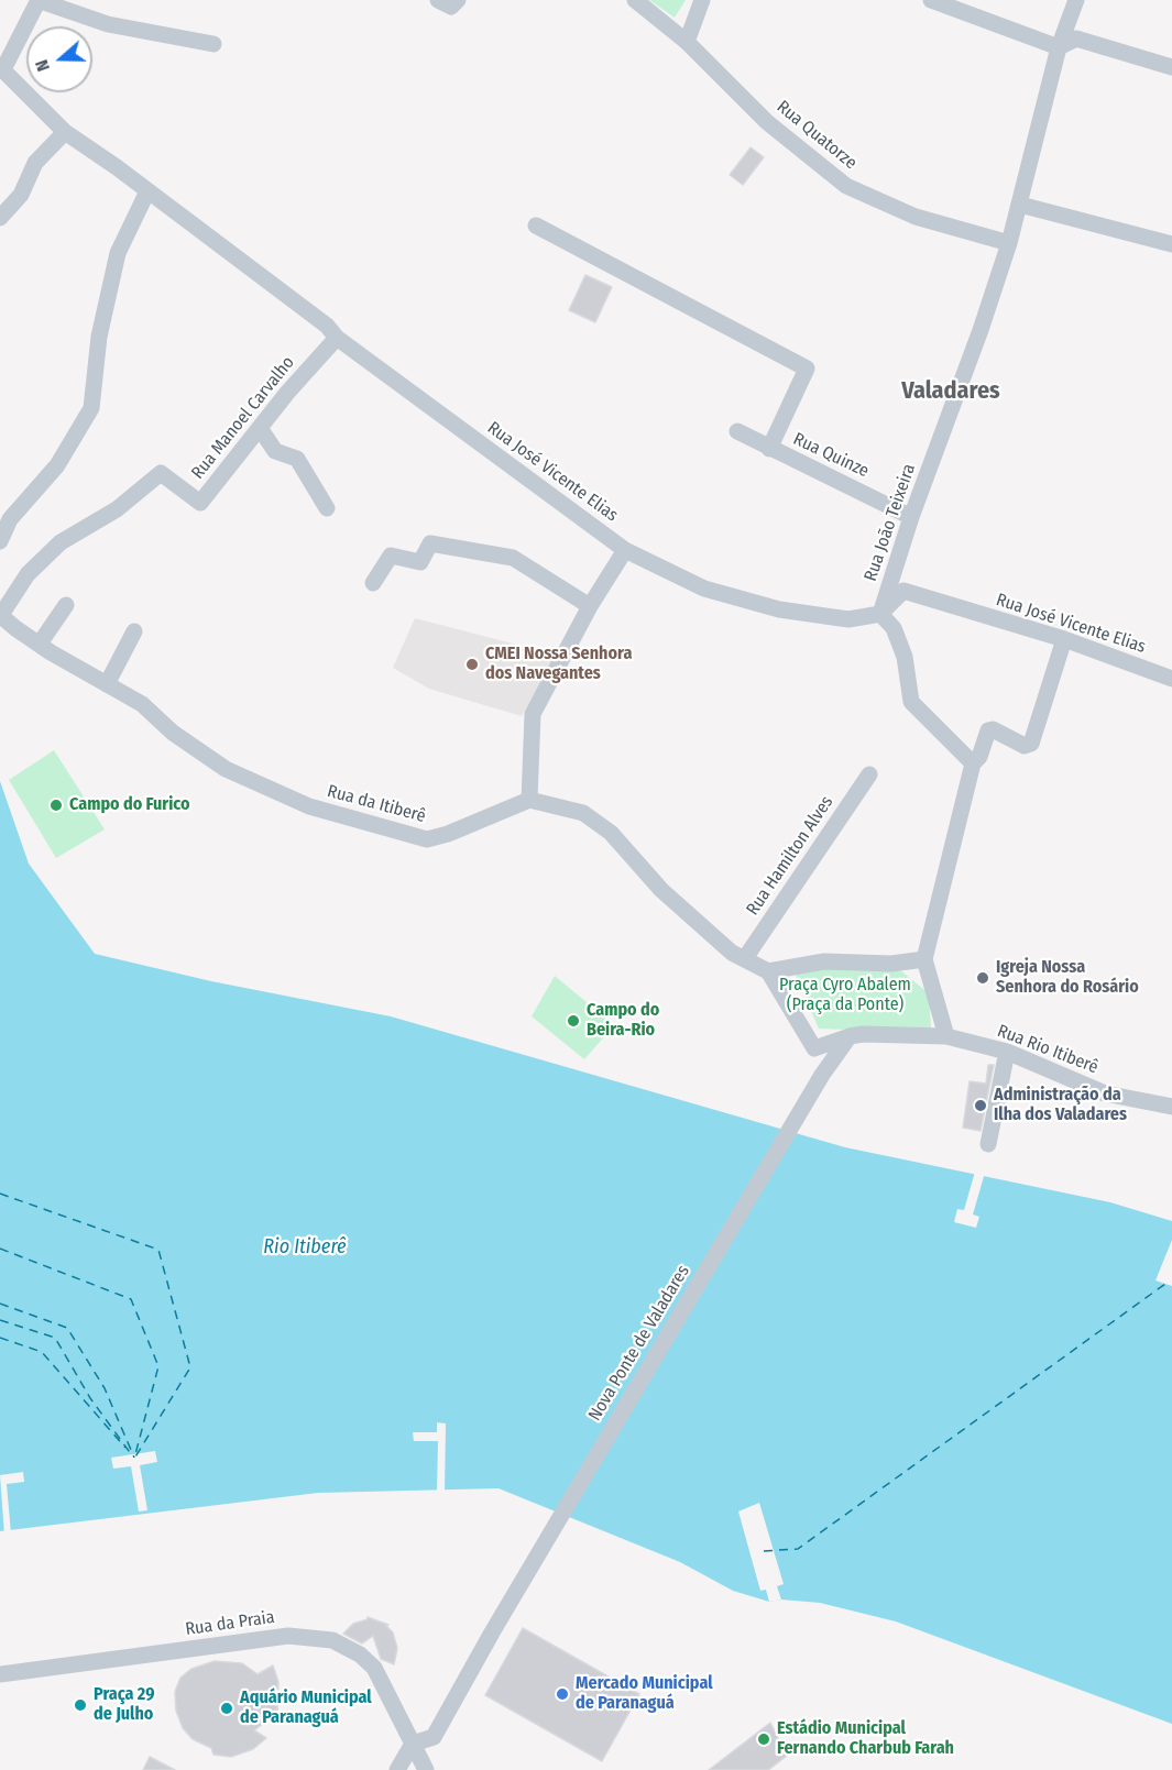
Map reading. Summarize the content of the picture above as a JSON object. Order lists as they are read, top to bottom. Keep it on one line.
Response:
{"streets":{"street":["Rua Quatorze","Rua Manoel Carvalho","Rua Quinze","Rua José Vicente Elias","Rua João Teixeira","Rua da Itiberê","Rua Hamilton Alves","Rua Rio Itiberê","Nova Ponte de Valadares","Rua da Praia"]},"crossings":[["Rua Quatorze","Rua João Teixeira"],["Rua Manoel Carvalho","Rua José Vicente Elias"],["Rua Manoel Carvalho","Rua da Itiberê"],["Rua Quinze","Rua João Teixeira"],["Rua José Vicente Elias","Rua João Teixeira"],["Rua Rio Itiberê","Nova Ponte de Valadares"],["Nova Ponte de Valadares","Rua da Praia"]],"districts":["Valadares"],"water":["Rio Itiberê"],"parks":["Praça Cyro Abalem (Praça da Ponte)"],"places":["CMEI Nossa Senhora dos Navegantes","Campo do Furico","Igreja Nossa Senhora do Rosário","Campo do Beira-Rio","Administração da Ilha dos Valadares","Mercado Municipal de Paranaguá","Praça 29 de Julho","Aquário Municipal de Paranaguá","Estádio Municipal Fernando Charbub Farah"],"north":"left"}
